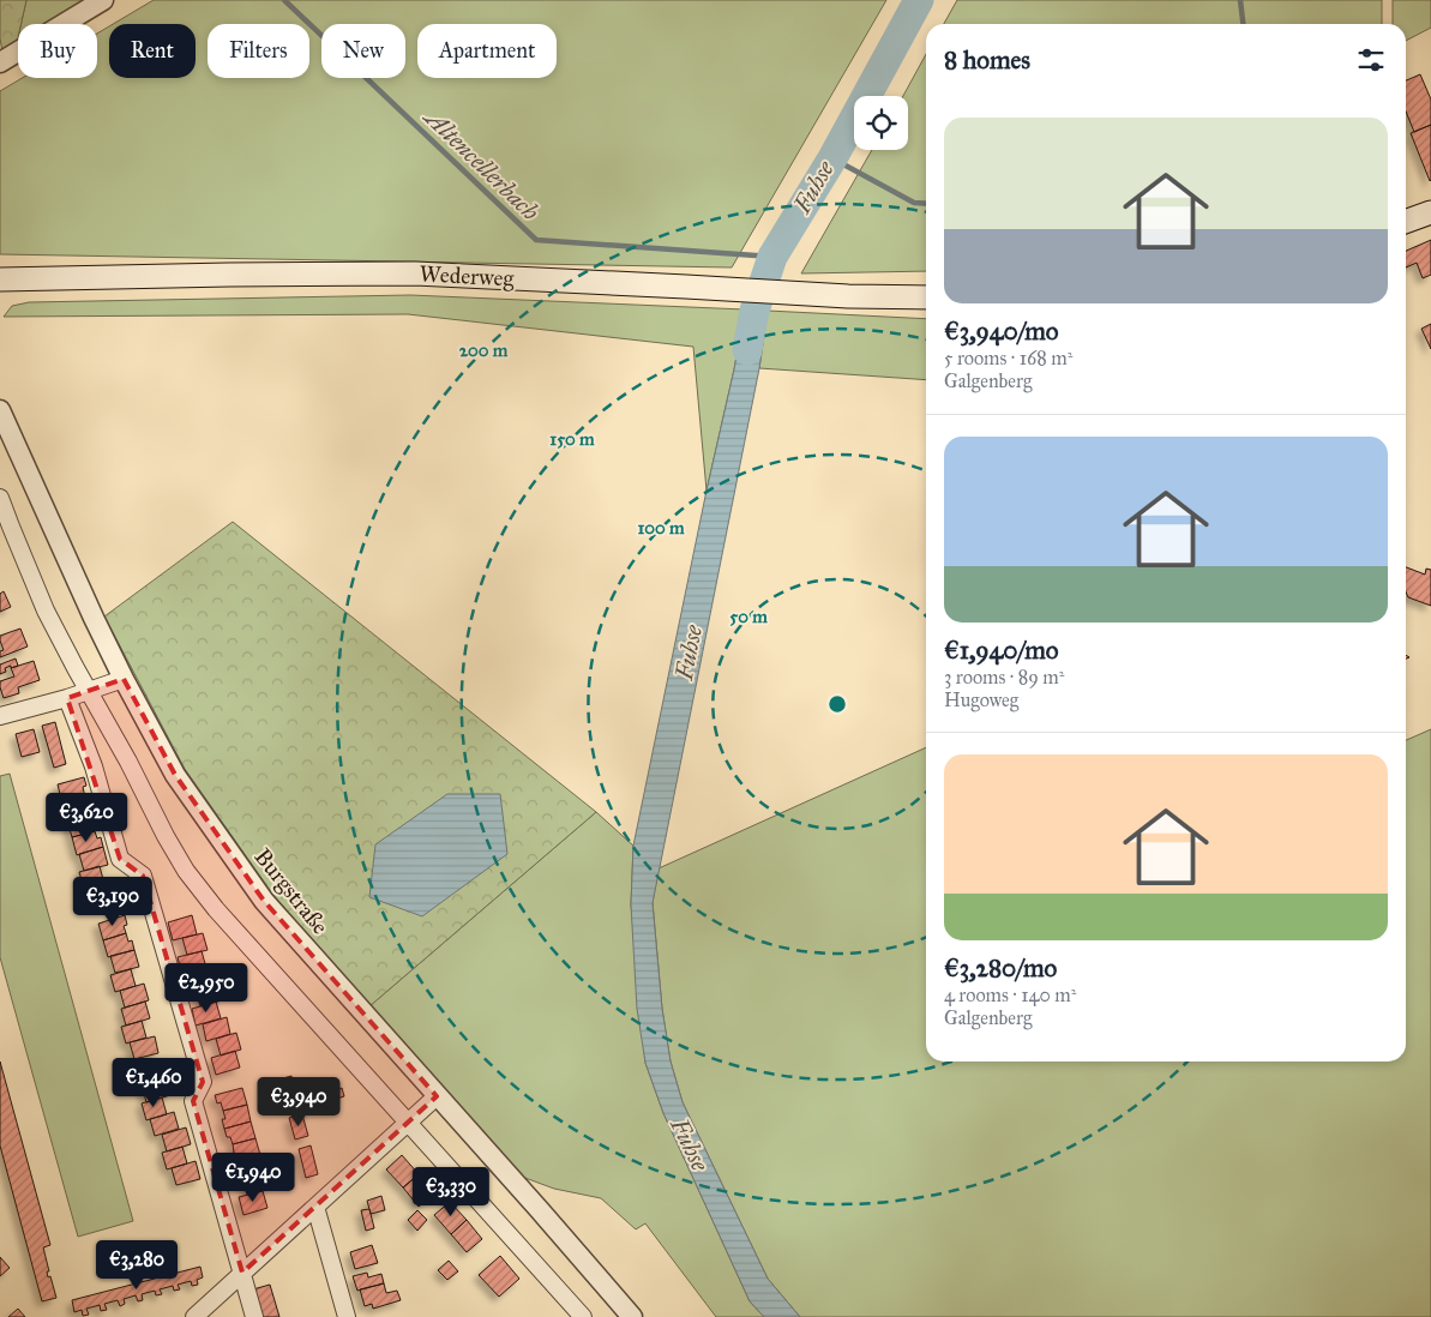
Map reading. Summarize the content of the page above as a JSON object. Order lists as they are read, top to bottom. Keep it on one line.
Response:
{"streets":{"main road":["Wederweg"],"street":["Burgstraße"]},"water":["Altencellerbach","Fuhse"],"page":{"chip":["Buy","Rent","Filters","New","Apartment"],"heading":"8 homes","list":[{"name":"€3,940/mo","note":"5 rooms · 168 m² · Galgenberg"},{"name":"€1,940/mo","note":"3 rooms · 89 m² · Hugoweg"},{"name":"€3,280/mo","note":"4 rooms · 140 m² · Galgenberg"}],"price":["€3,620","€3,190","€2,950","€1,460","€3,940","€1,940","€3,330","€3,280"]},"rings":["200 m","150 m","100 m","50 m"]}
